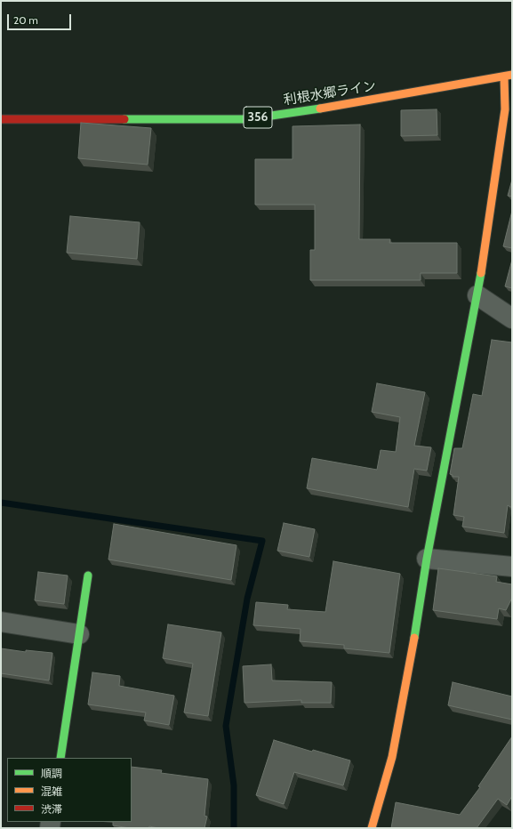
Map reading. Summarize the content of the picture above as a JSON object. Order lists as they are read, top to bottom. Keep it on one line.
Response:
{"streets":{"main road":["利根水郷ライン","356"]},"legend":["順調","混雑","渋滞"],"scale_bar":"20 m"}
